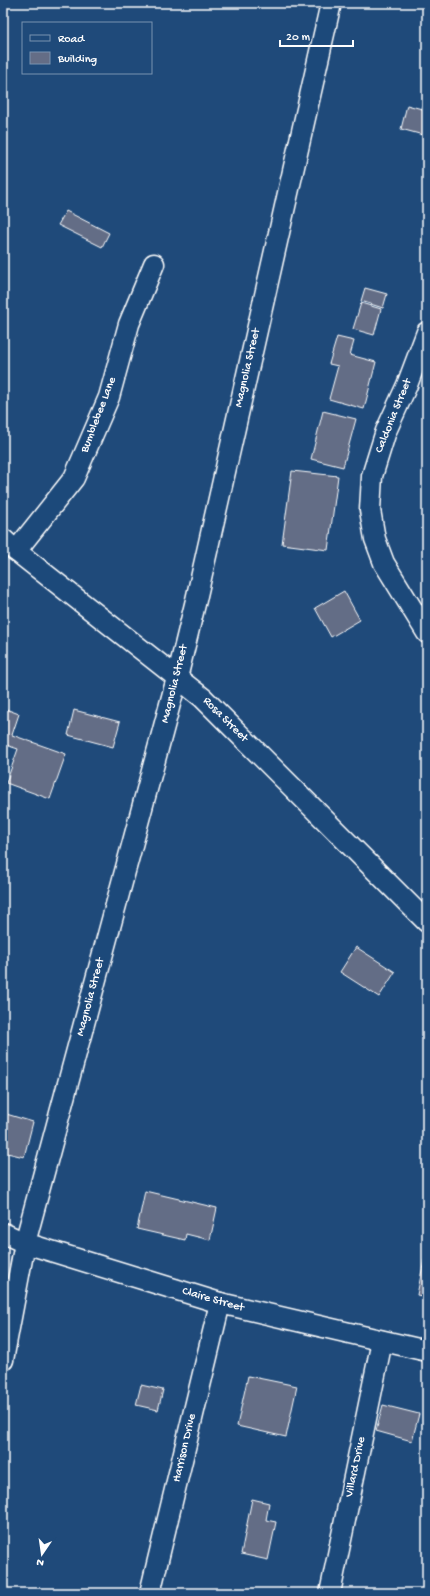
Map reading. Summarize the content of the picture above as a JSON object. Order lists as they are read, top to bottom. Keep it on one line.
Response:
{"streets":{"street":["Magnolia Street","Bumblebee Lane","Caldonia Street","Rosa Street","Claire Street","Harrison Drive","Villard Drive"]},"crossings":[["Magnolia Street","Rosa Street"],["Magnolia Street","Claire Street"],["Bumblebee Lane","Rosa Street"],["Claire Street","Harrison Drive"],["Claire Street","Villard Drive"]],"legend":["Road","Building"],"scale_bar":"20 m","north":"bottom"}
